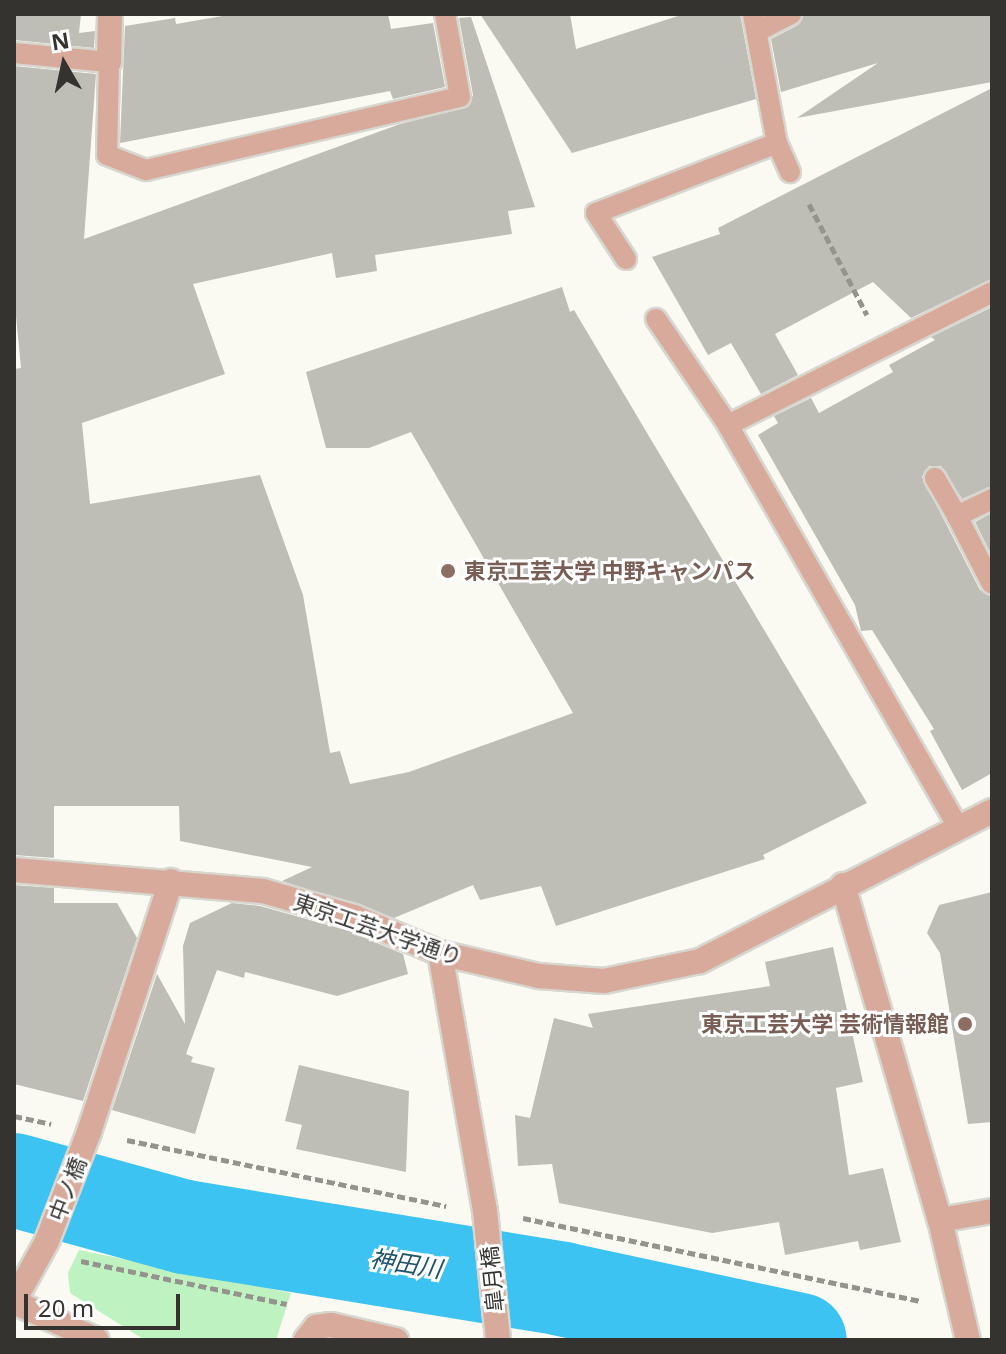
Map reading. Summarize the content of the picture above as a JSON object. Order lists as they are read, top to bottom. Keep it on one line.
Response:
{"streets":{"street":["東京工芸大学通り","中ノ橋","皐月橋"]},"crossings":[["東京工芸大学通り","中ノ橋"],["東京工芸大学通り","皐月橋"]],"water":["神田川"],"places":["東京工芸大学 中野キャンパス","東京工芸大学 芸術情報館"],"scale_bar":"20 m","north":"top"}
